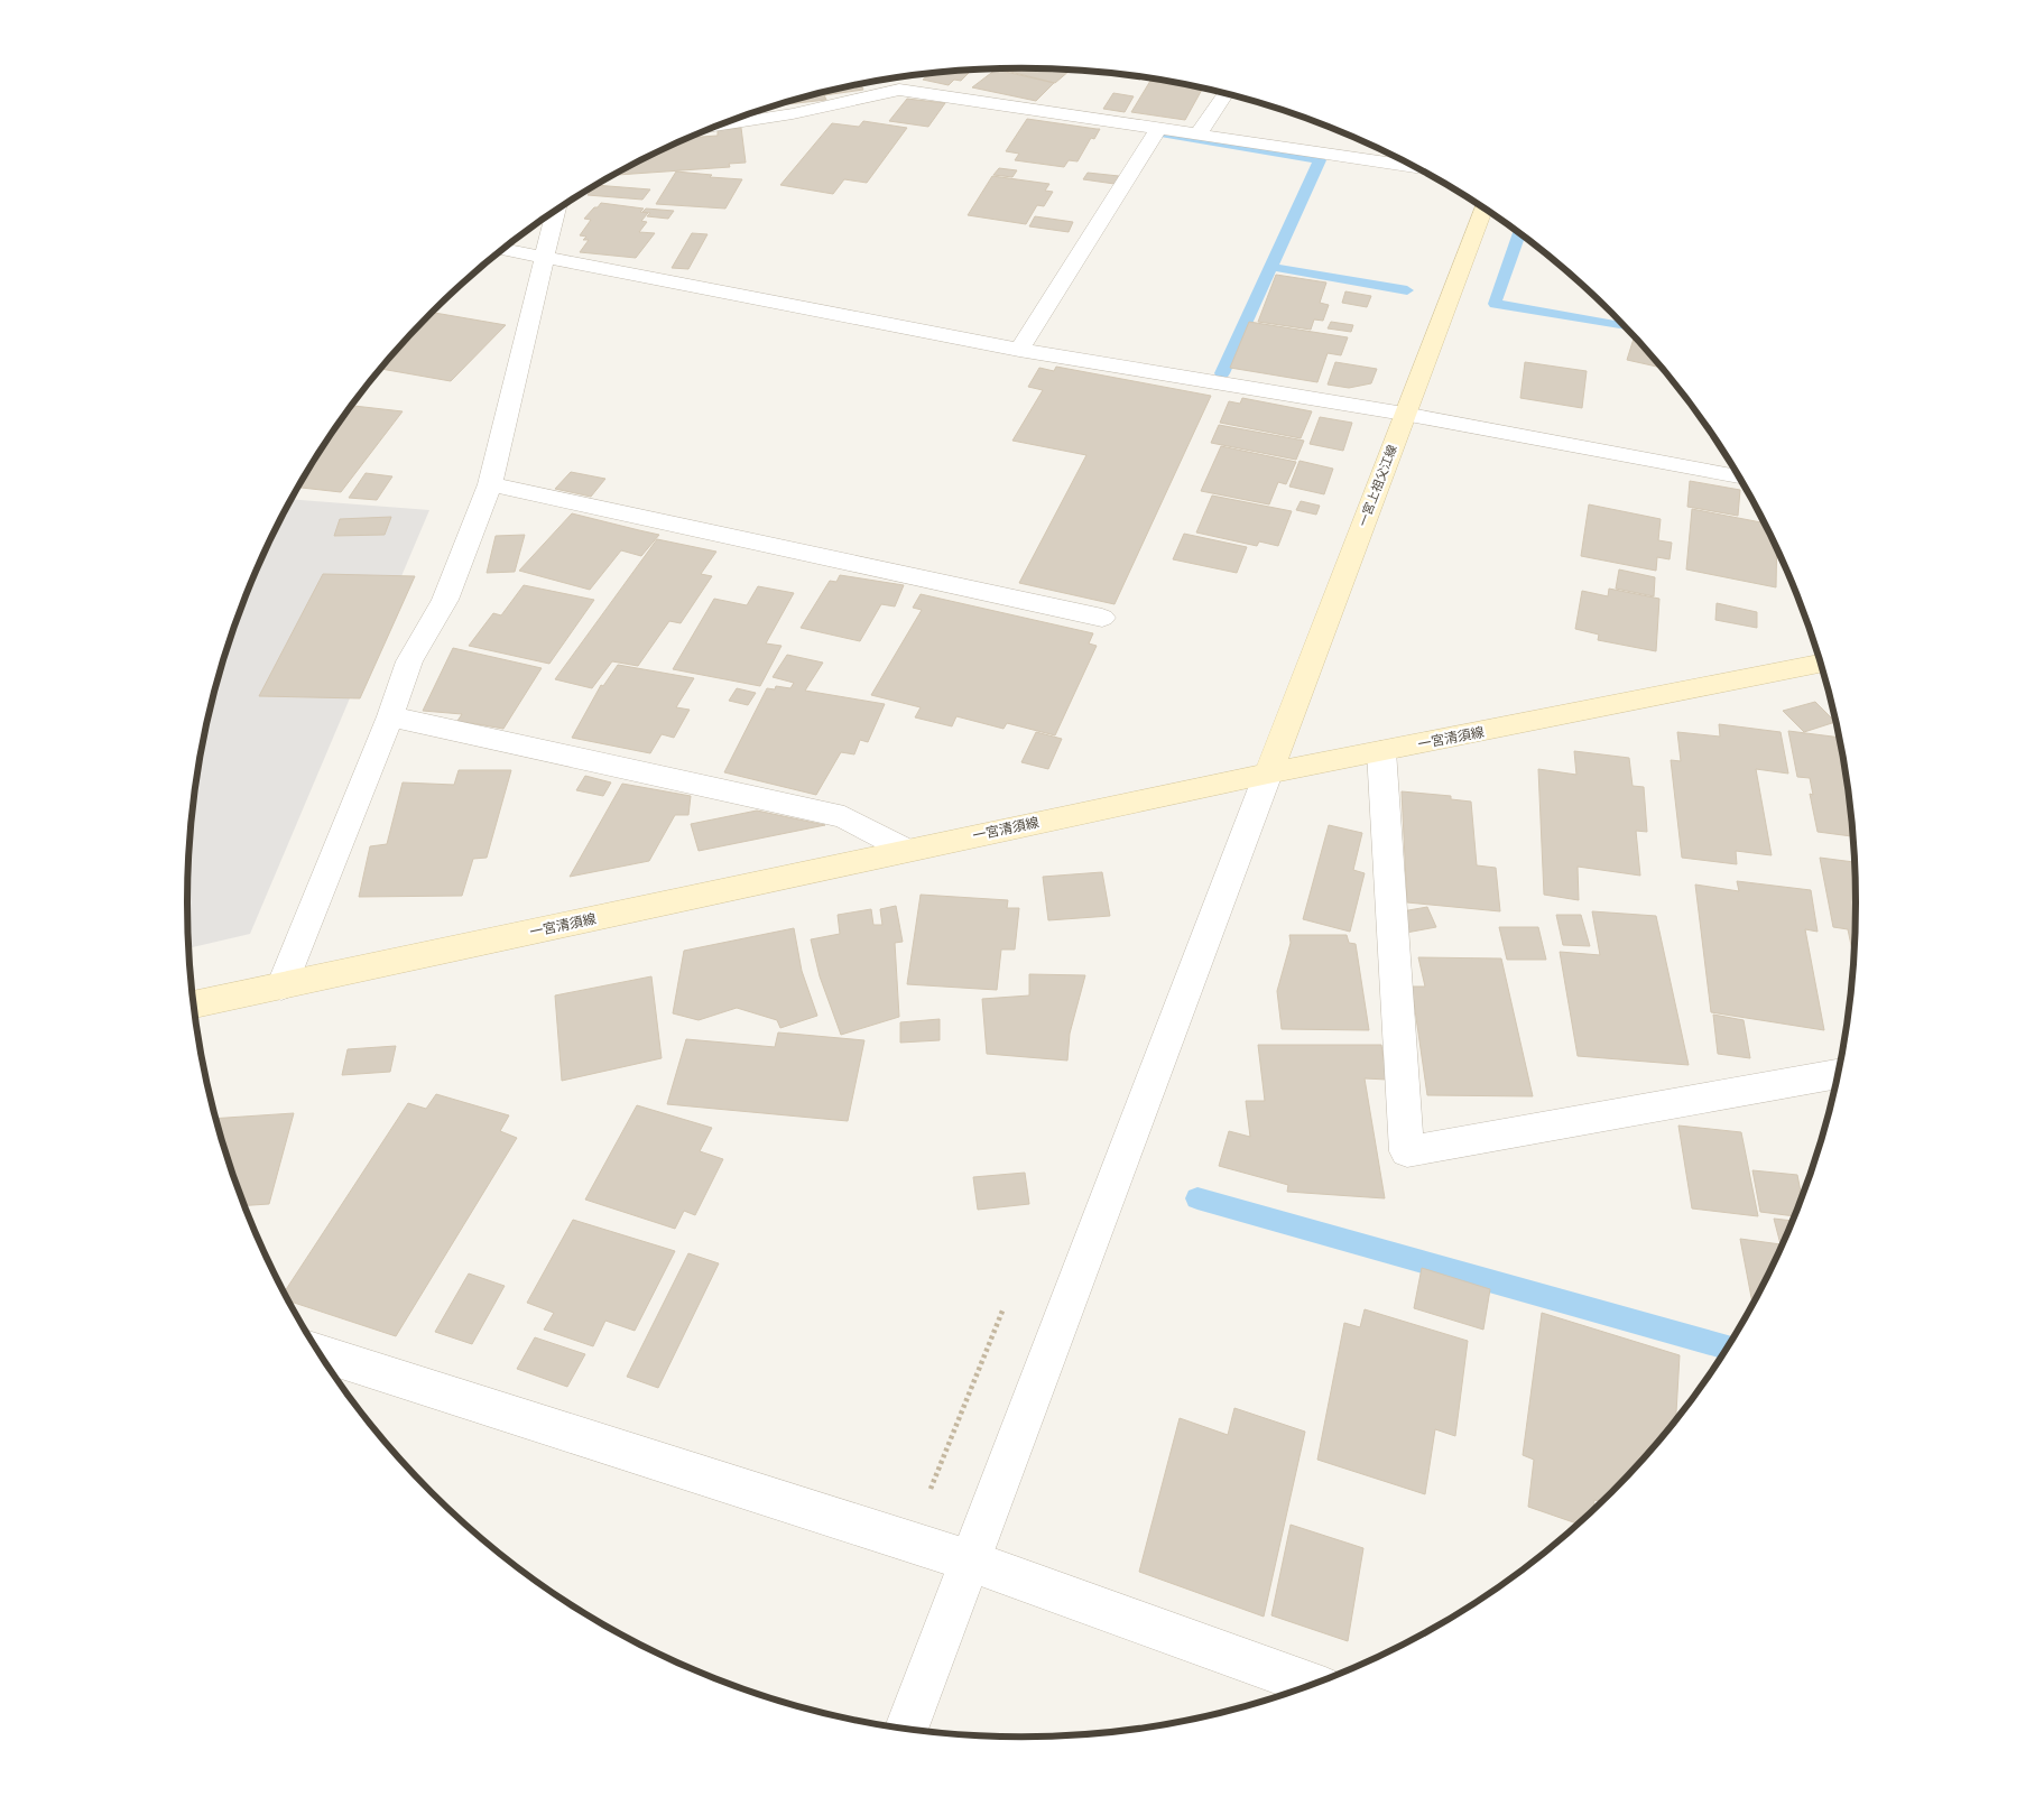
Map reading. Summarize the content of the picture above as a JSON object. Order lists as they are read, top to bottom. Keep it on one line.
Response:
{"streets":{"main road":["一宮上祖父江線","一宮清須線"]},"crossings":[["一宮上祖父江線","一宮清須線"]]}
